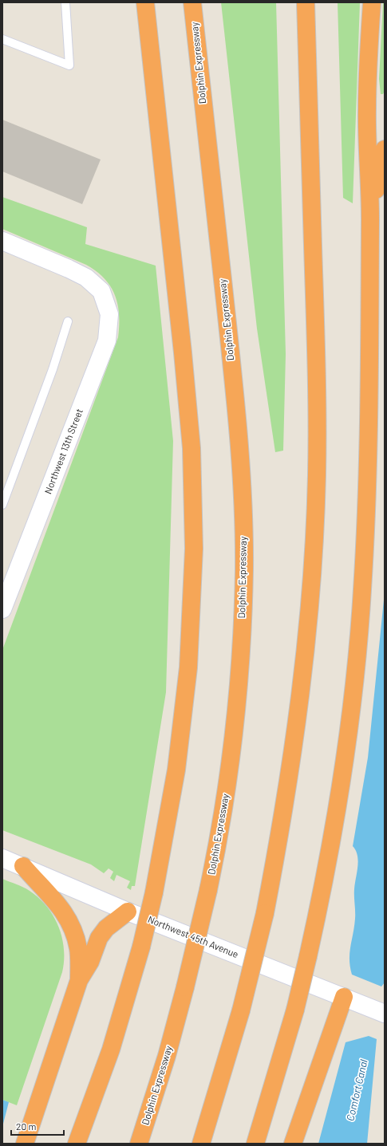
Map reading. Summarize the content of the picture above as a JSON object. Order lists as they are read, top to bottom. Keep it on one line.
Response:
{"streets":{"highway":["Dolphin Expressway"],"street":["Northwest 13th Street","Northwest 45th Avenue"]},"water":["Comfort Canal"],"scale_bar":"20 m"}
